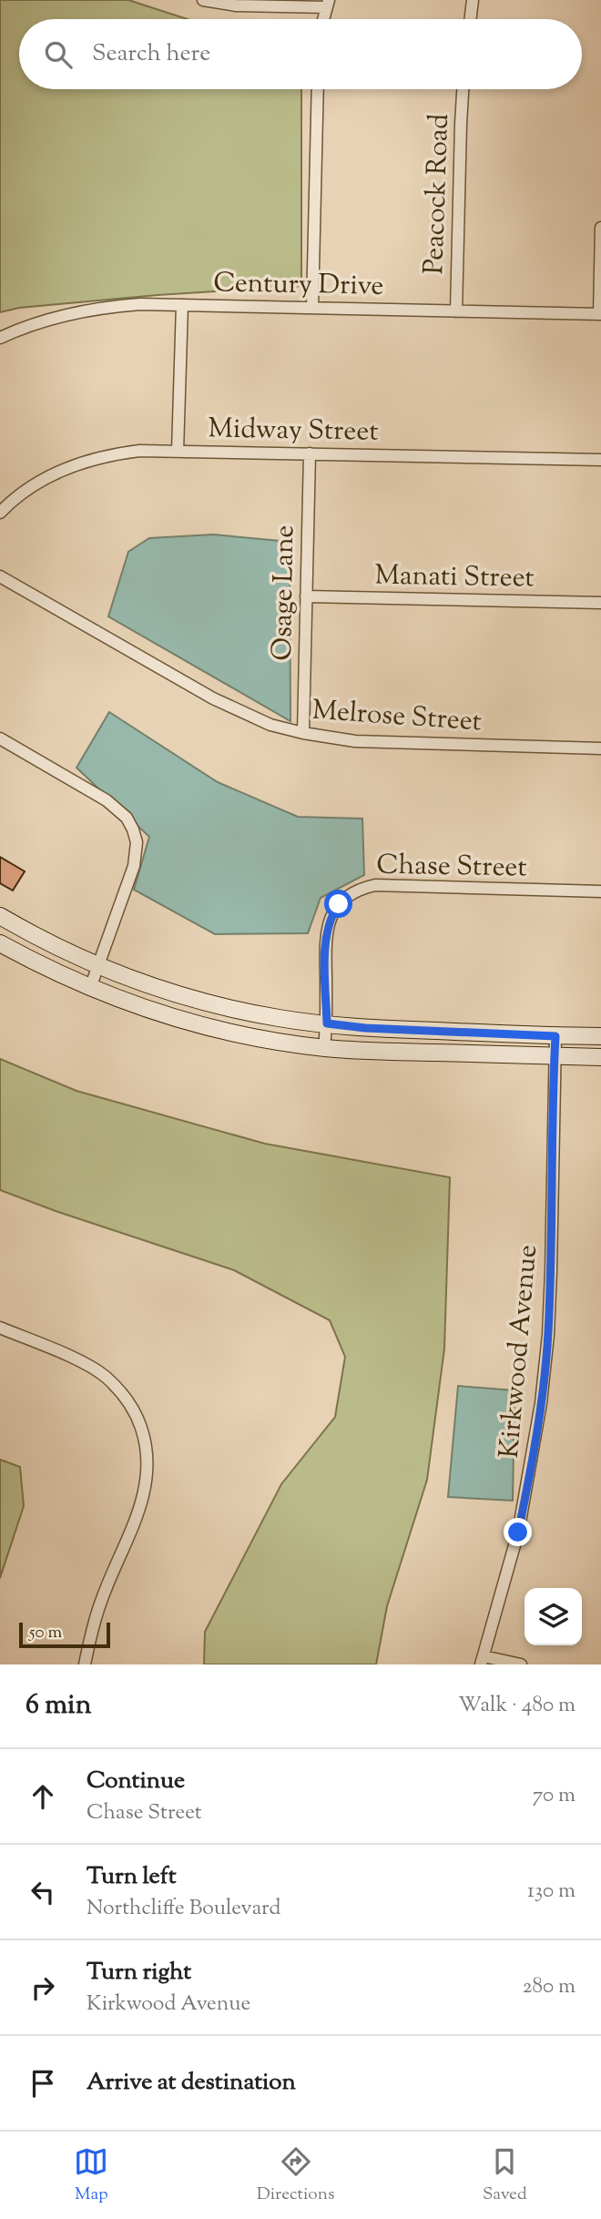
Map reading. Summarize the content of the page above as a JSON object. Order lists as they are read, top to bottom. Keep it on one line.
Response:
{"streets":{"street":["Peacock Road","Century Drive","Midway Street","Manati Street","Osage Lane","Melrose Street","Chase Street","Kirkwood Avenue"]},"crossings":[["Peacock Road","Century Drive"],["Midway Street","Osage Lane"],["Manati Street","Osage Lane"],["Osage Lane","Melrose Street"]],"scale_bar":"50 m","page":{"search":"Search here","scale":"50 m","heading":["6 min","Walk · 480 m"],"list":[["Continue","Chase Street","70 m"],["Turn left","Northcliffe Boulevard","130 m"],["Turn right","Kirkwood Avenue","280 m"],"Arrive at destination"],"nav":["Map","Directions","Saved"]}}
